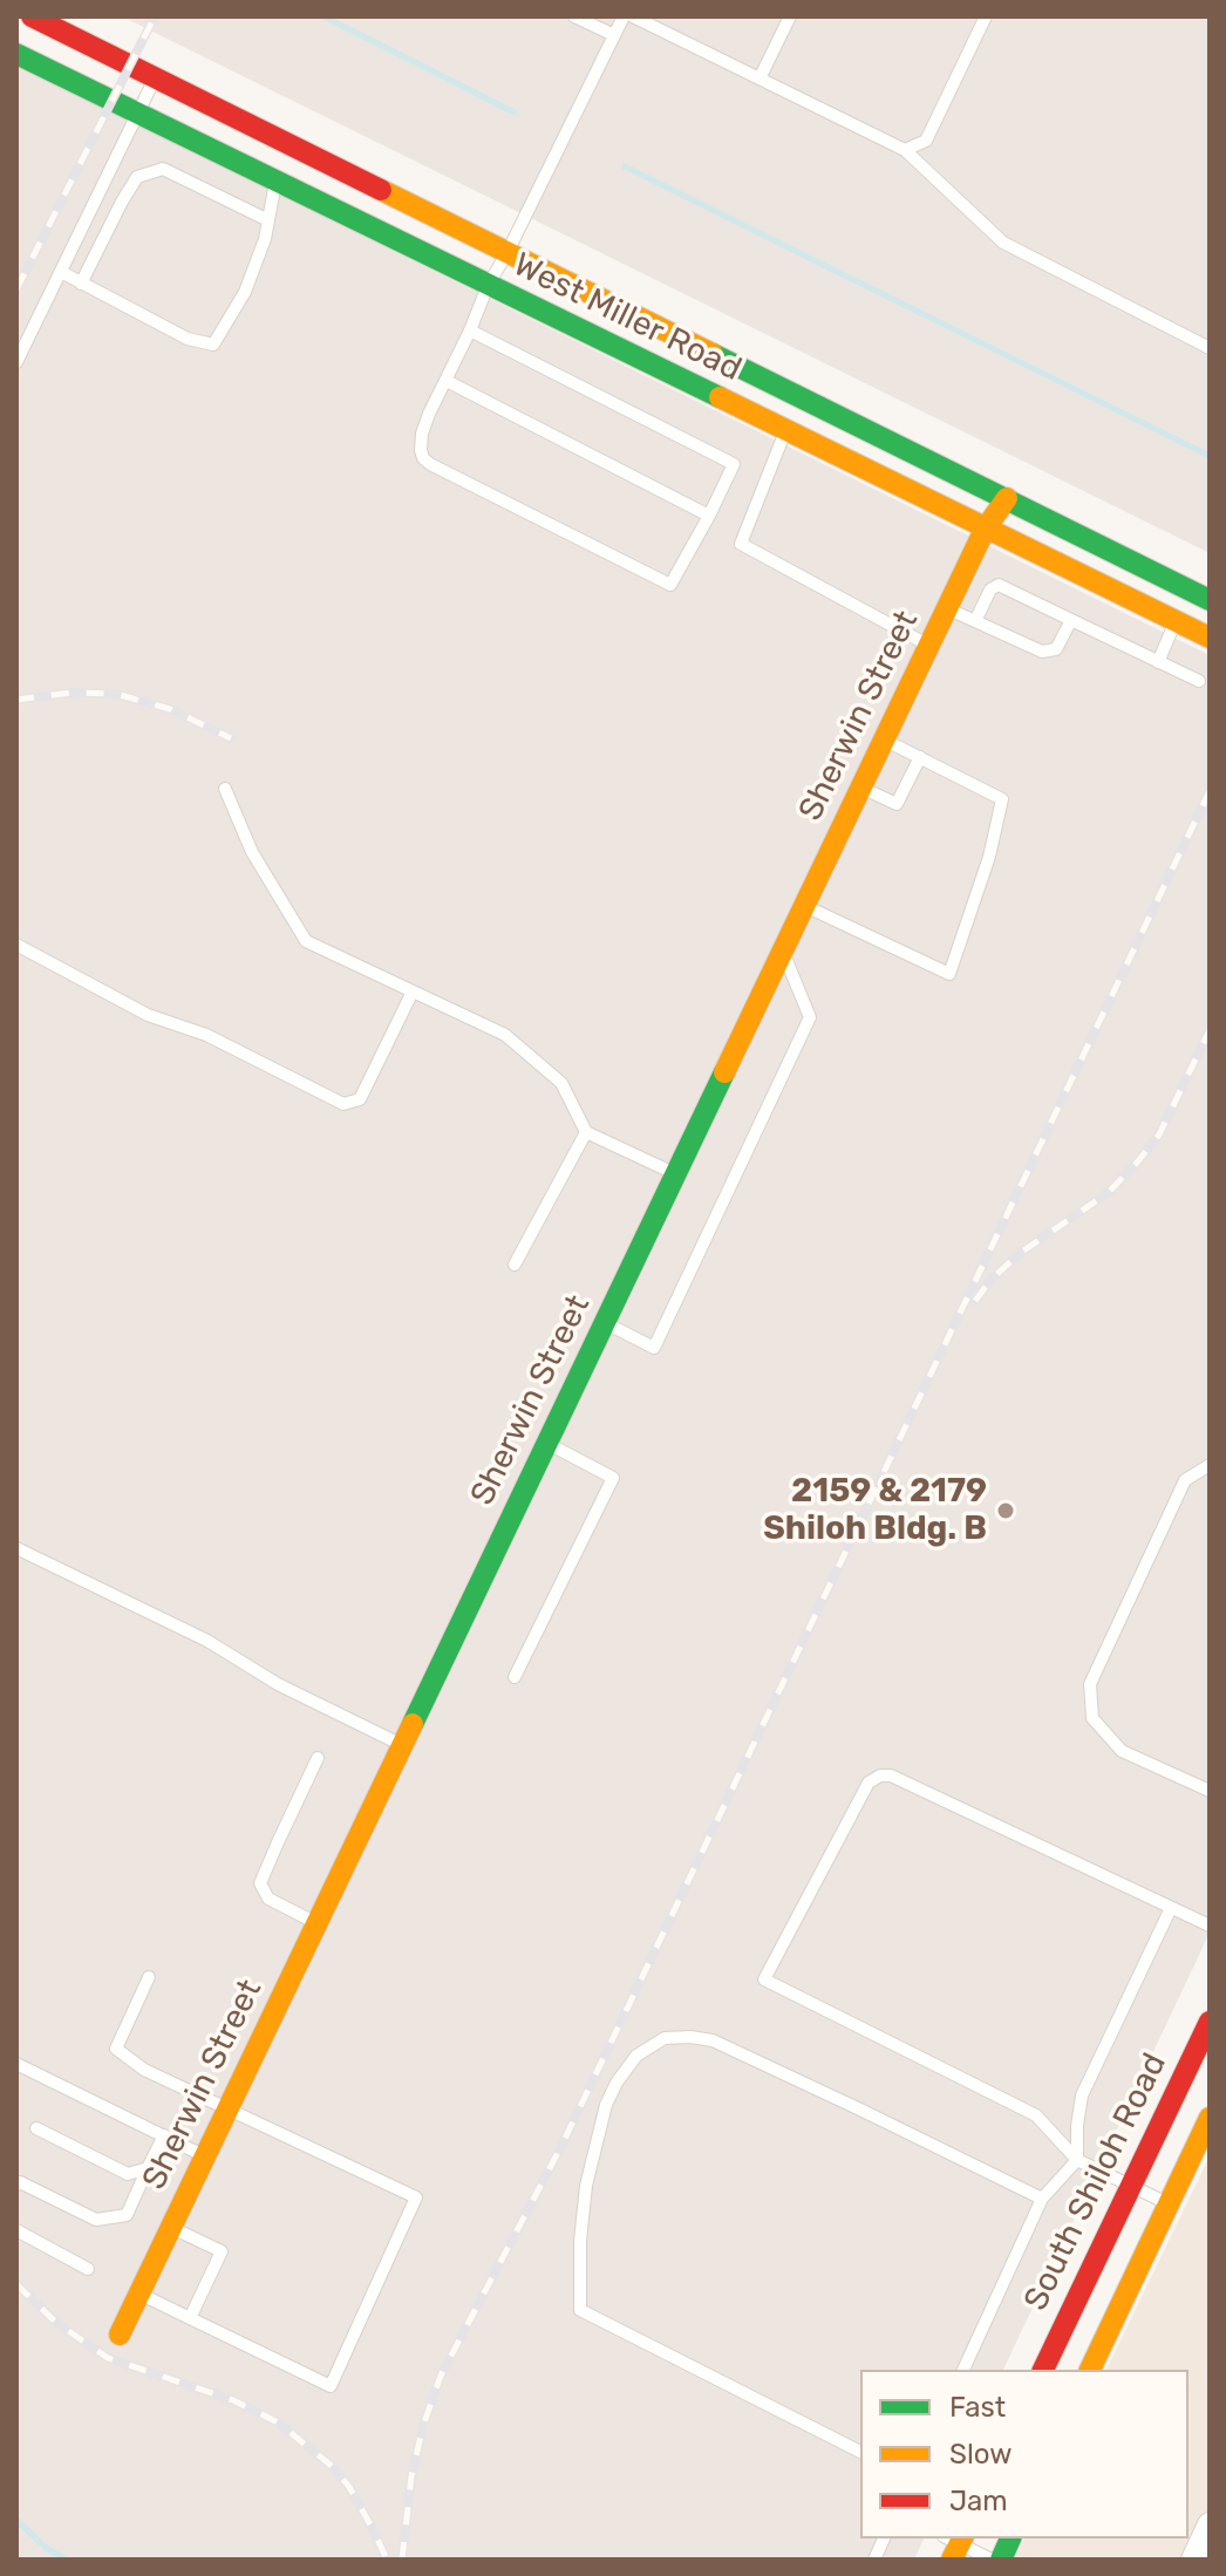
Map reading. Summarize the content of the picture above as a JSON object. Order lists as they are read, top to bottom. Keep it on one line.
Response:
{"streets":{"main road":["West Miller Road","Sherwin Street","South Shiloh Road"]},"crossings":[["West Miller Road","Sherwin Street"]],"places":["2159 & 2179 Shiloh Bldg. B"],"legend":["Fast","Slow","Jam"]}
